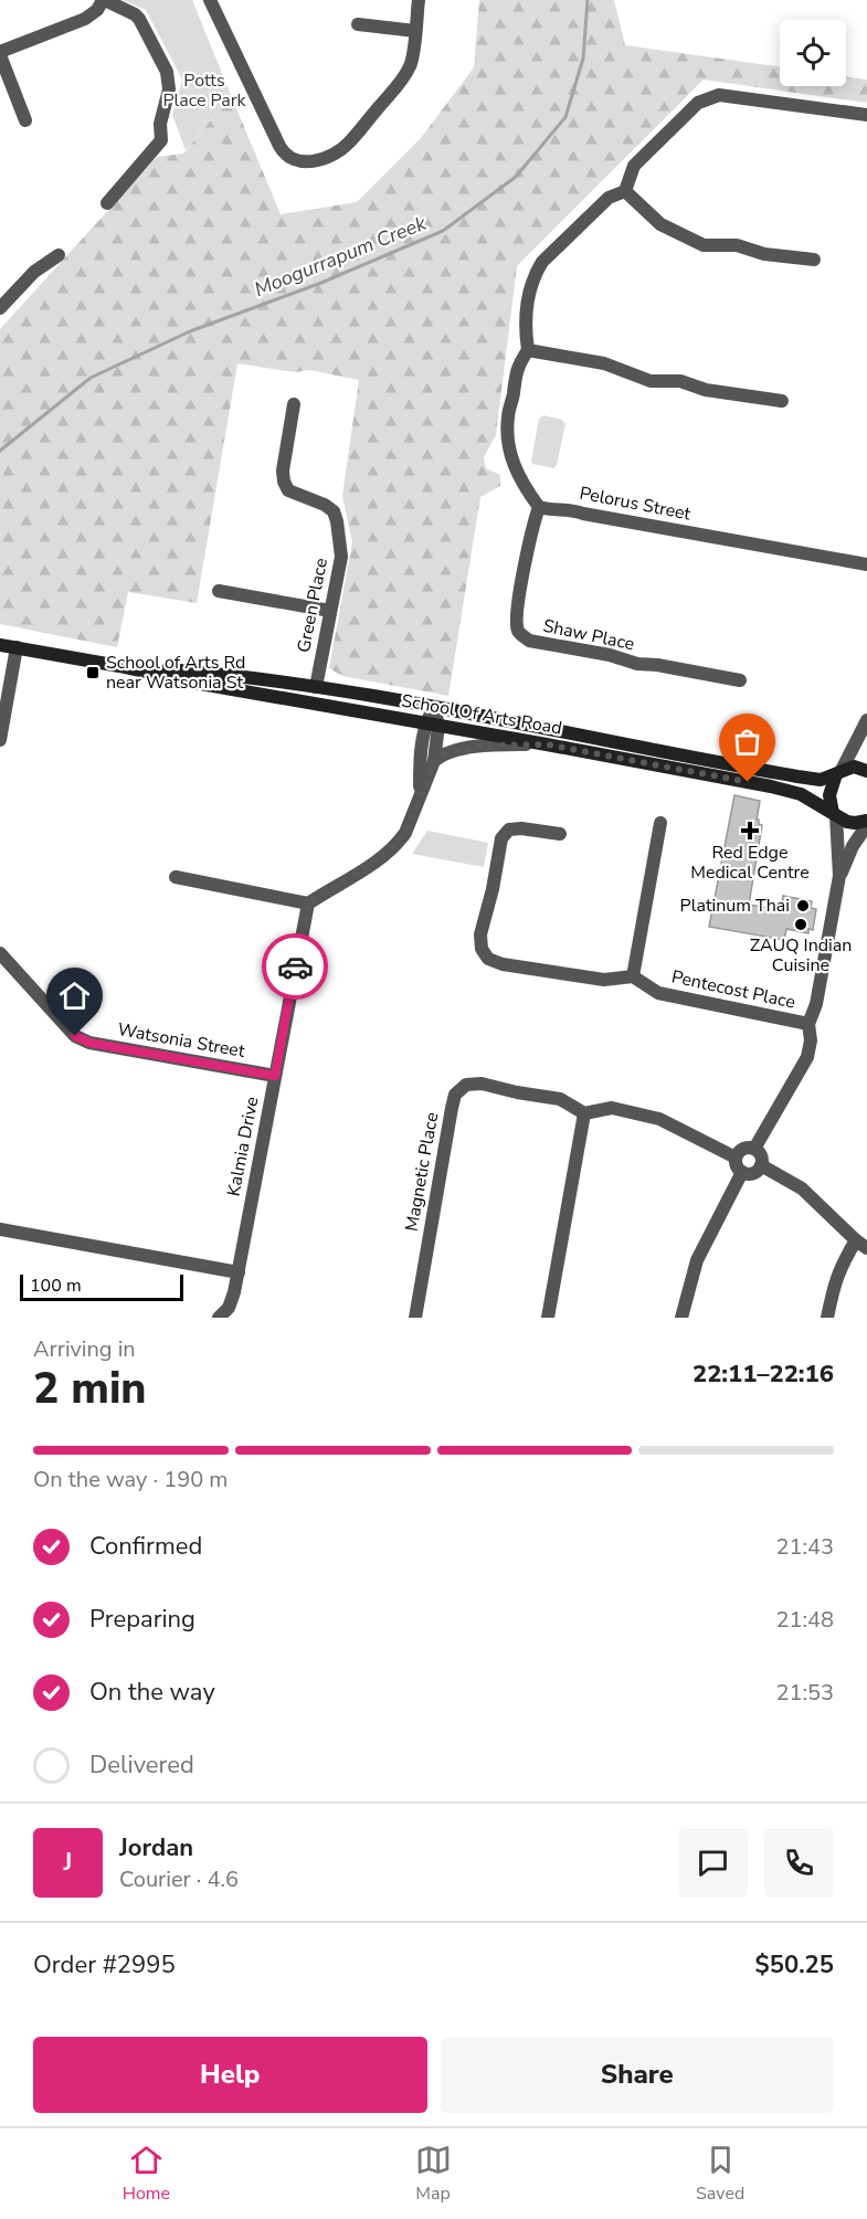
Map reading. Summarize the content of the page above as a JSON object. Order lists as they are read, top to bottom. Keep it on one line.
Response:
{"streets":{"street":["Pelorus Street","Green Place","Shaw Place","School Of Arts Road","Pentecost Place","Watsonia Street","Kalmia Drive","Magnetic Place"]},"crossings":[["Pelorus Street","Shaw Place"],["Green Place","School Of Arts Road"],["Watsonia Street","Kalmia Drive"]],"water":["Moogurrapum Creek"],"parks":["Potts Place Park"],"places":{"transit":["School of Arts Rd near Watsonia St"],"health":["Red Edge Medical Centre"],"other":["Platinum Thai","ZAUQ Indian Cuisine"]},"scale_bar":"100 m","page":{"scale":"100 m","heading":["2 min","Arriving in","22:11–22:16"],"panel":["Jordan","Courier · 4.6","Order #2995","$50.25"],"bar":"On the way · 190 m","list":[["Confirmed","21:43"],["Preparing","21:48"],["On the way","21:53"],"Delivered"],"round":"J","buttons":["Help","Share"],"tabs":["Home","Map","Saved"]}}
